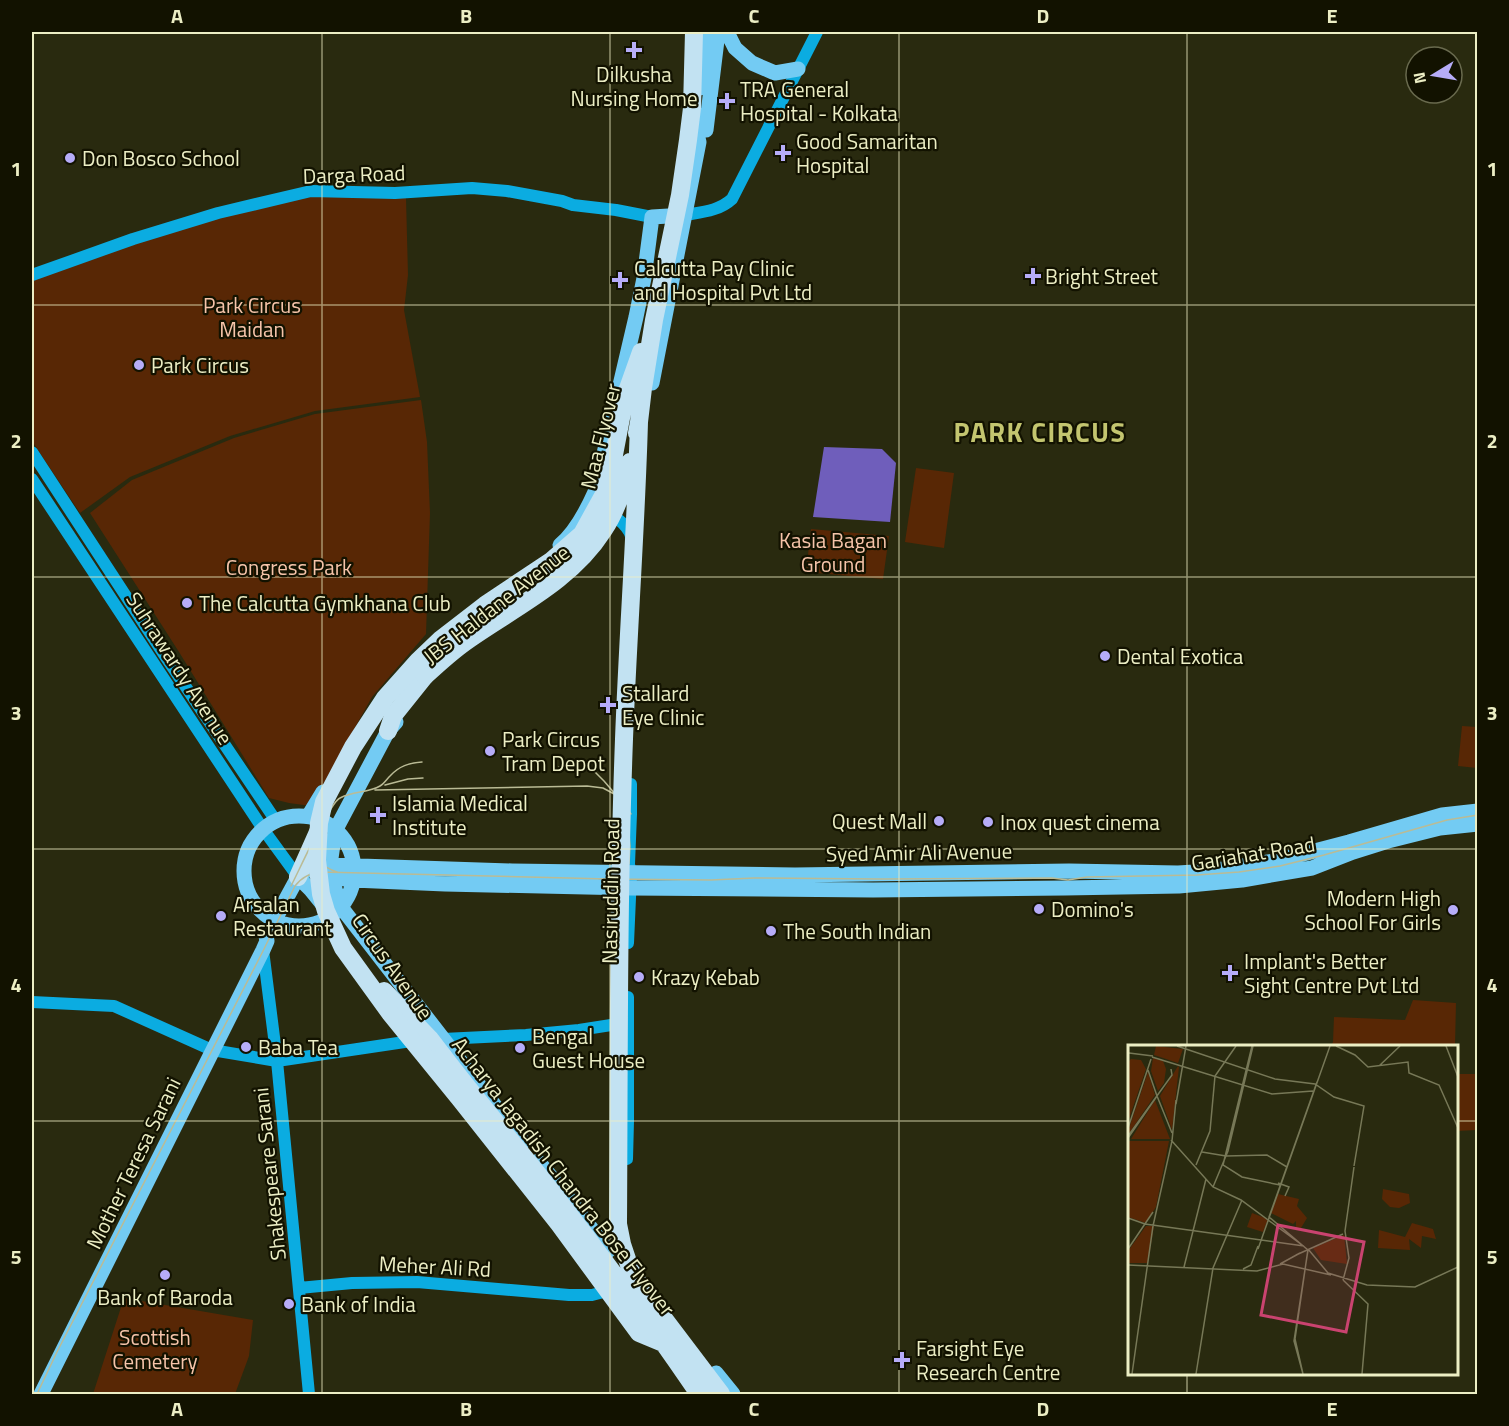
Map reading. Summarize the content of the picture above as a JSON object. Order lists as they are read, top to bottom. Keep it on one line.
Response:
{"streets":{"highway":["Maa Flyover","Acharya Jagadish Chandra Bose Flyover"],"main road":["Darga Road","JBS Haldane Avenue","Suhrawardy Avenue","Syed Amir Ali Avenue","Gariahat Road","Nasiruddin Road","Circus Avenue","Mother Teresa Sarani","Shakespeare Sarani","Meher Ali Rd"]},"crossings":[["Darga Road","Maa Flyover"],["Maa Flyover","JBS Haldane Avenue"],["Maa Flyover","Suhrawardy Avenue"],["Maa Flyover","Circus Avenue"],["Maa Flyover","Mother Teresa Sarani"],["JBS Haldane Avenue","Nasiruddin Road"],["JBS Haldane Avenue","Circus Avenue"],["Suhrawardy Avenue","Circus Avenue"],["Suhrawardy Avenue","Mother Teresa Sarani"],["Syed Amir Ali Avenue","Gariahat Road"],["Syed Amir Ali Avenue","Nasiruddin Road"],["Nasiruddin Road","Circus Avenue"],["Nasiruddin Road","Acharya Jagadish Chandra Bose Flyover"],["Nasiruddin Road","Meher Ali Rd"],["Circus Avenue","Mother Teresa Sarani"],["Circus Avenue","Acharya Jagadish Chandra Bose Flyover"],["Circus Avenue","Meher Ali Rd"],["Mother Teresa Sarani","Shakespeare Sarani"],["Shakespeare Sarani","Meher Ali Rd"]],"districts":["PARK CIRCUS"],"parks":["Park Circus Maidan","Kasia Bagan Ground","Congress Park","Scottish Cemetery"],"places":{"health":["Dilkusha Nursing Home","TRA General Hospital - Kolkata","Good Samaritan Hospital","Bright Street","Calcutta Pay Clinic and Hospital Pvt Ltd","Stallard Eye Clinic","Islamia Medical Institute","Implant's Better Sight Centre Pvt Ltd","Farsight Eye Research Centre"],"other":["Don Bosco School","Park Circus","The Calcutta Gymkhana Club","Dental Exotica","Park Circus Tram Depot","Quest Mall","Inox quest cinema","Domino's","Modern High School For Girls","Arsalan Restaurant","The South Indian","Krazy Kebab","Baba Tea","Bengal Guest House","Bank of Baroda","Bank of India"]},"north":"left","grid":{"columns":["A","B","C","D","E"],"rows":["1","2","3","4","5"]}}
